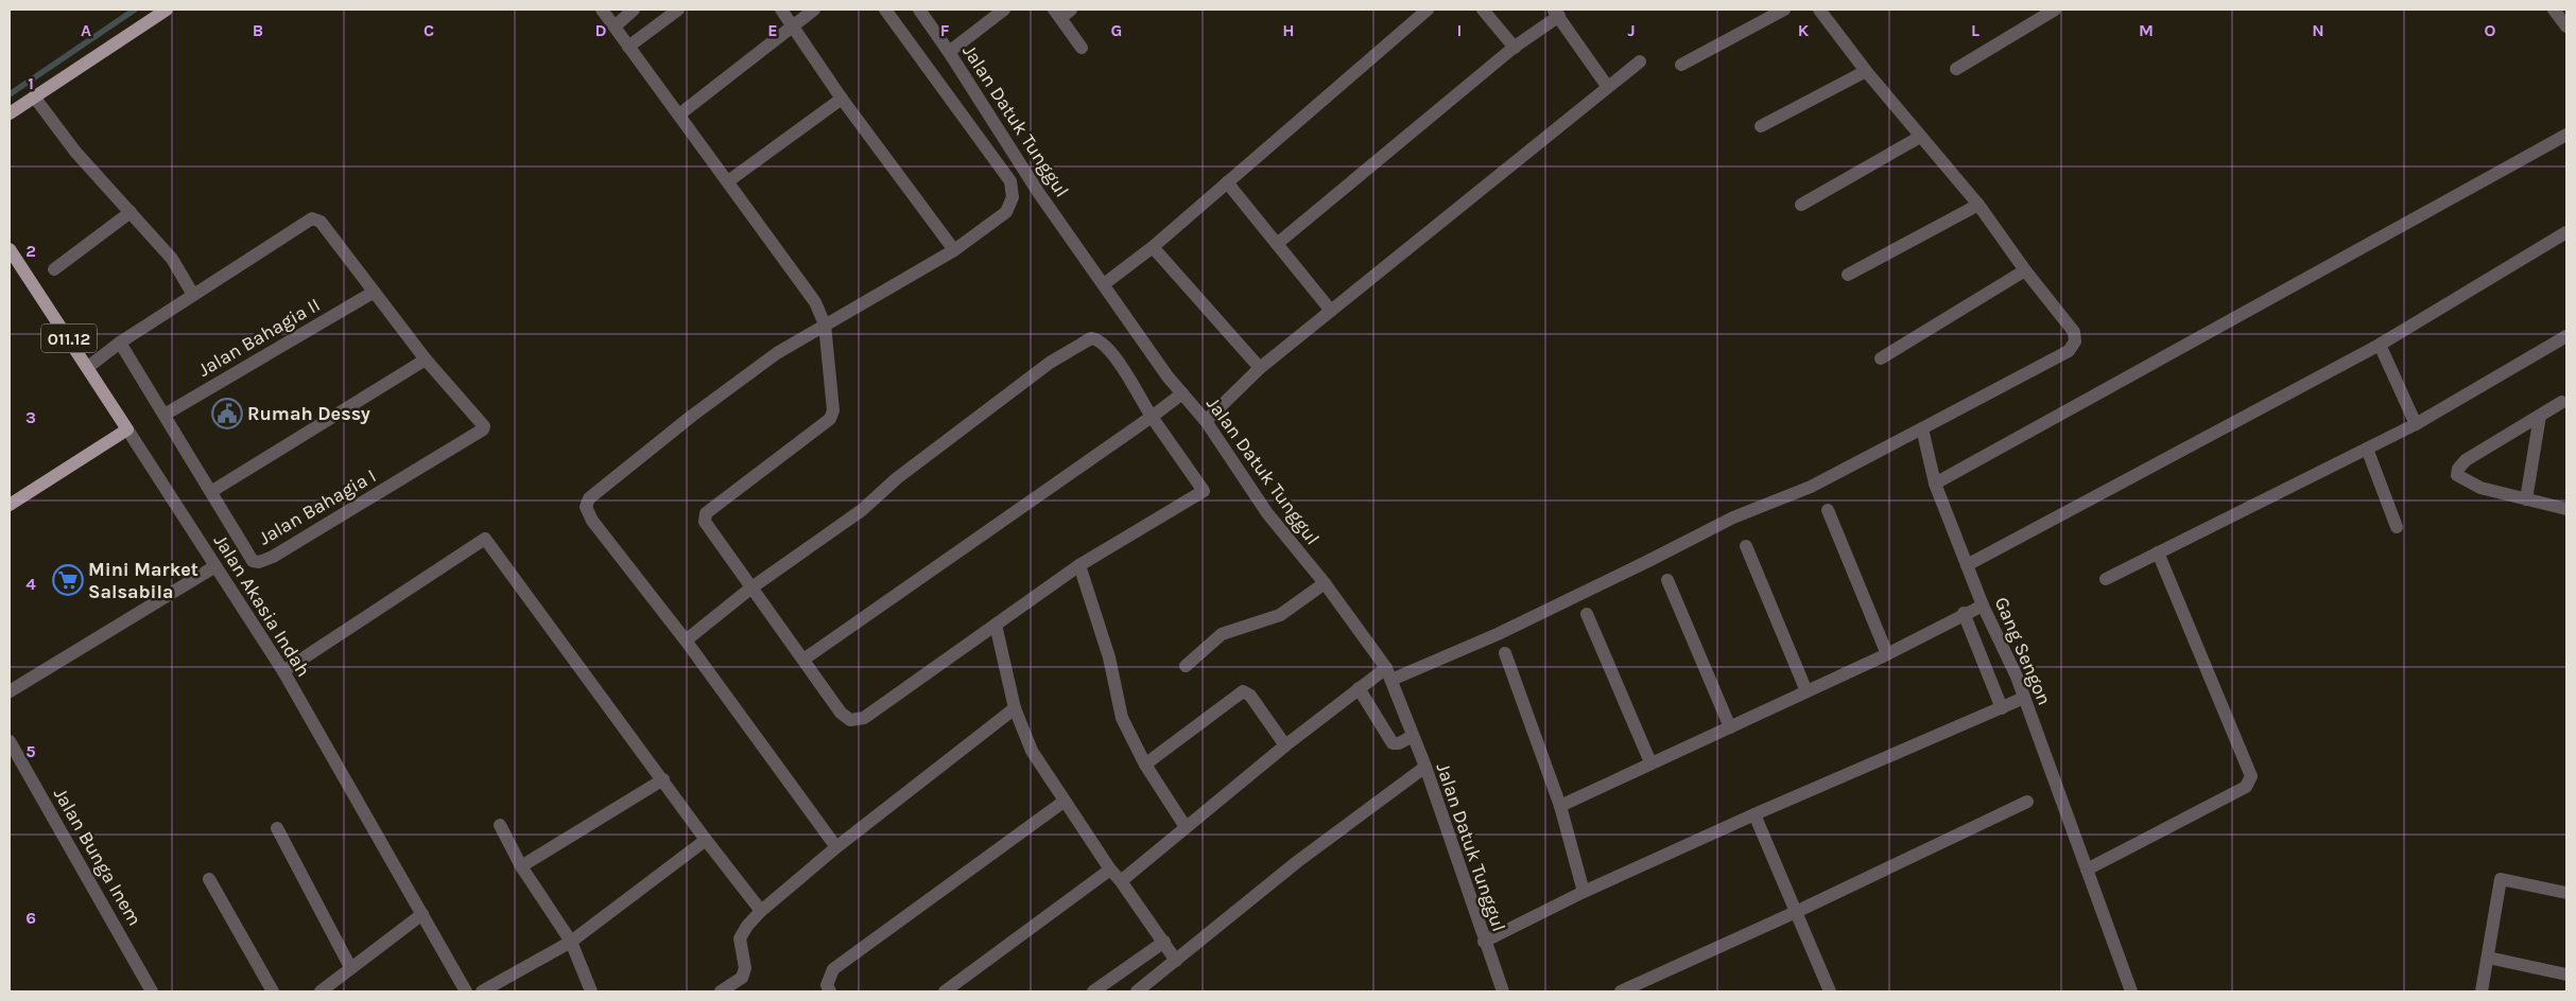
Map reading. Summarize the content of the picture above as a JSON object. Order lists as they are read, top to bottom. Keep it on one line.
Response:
{"streets":{"main road":["011.12","Jalan Akasia Indah"],"street":["Jalan Datuk Tunggul","Jalan Bahagia II","Jalan Bahagia I","Gang Sengon","Jalan Bunga Inem"]},"crossings":[["Jalan Bahagia II","Jalan Bahagia I"]],"places":{"public building":["Rumah Dessy"],"supermarket":["Mini Market Salsabila"]},"grid":{"columns":["A","B","C","D","E","F","G","H","I","J","K","L","M","N","O"],"rows":["1","2","3","4","5","6"]}}
